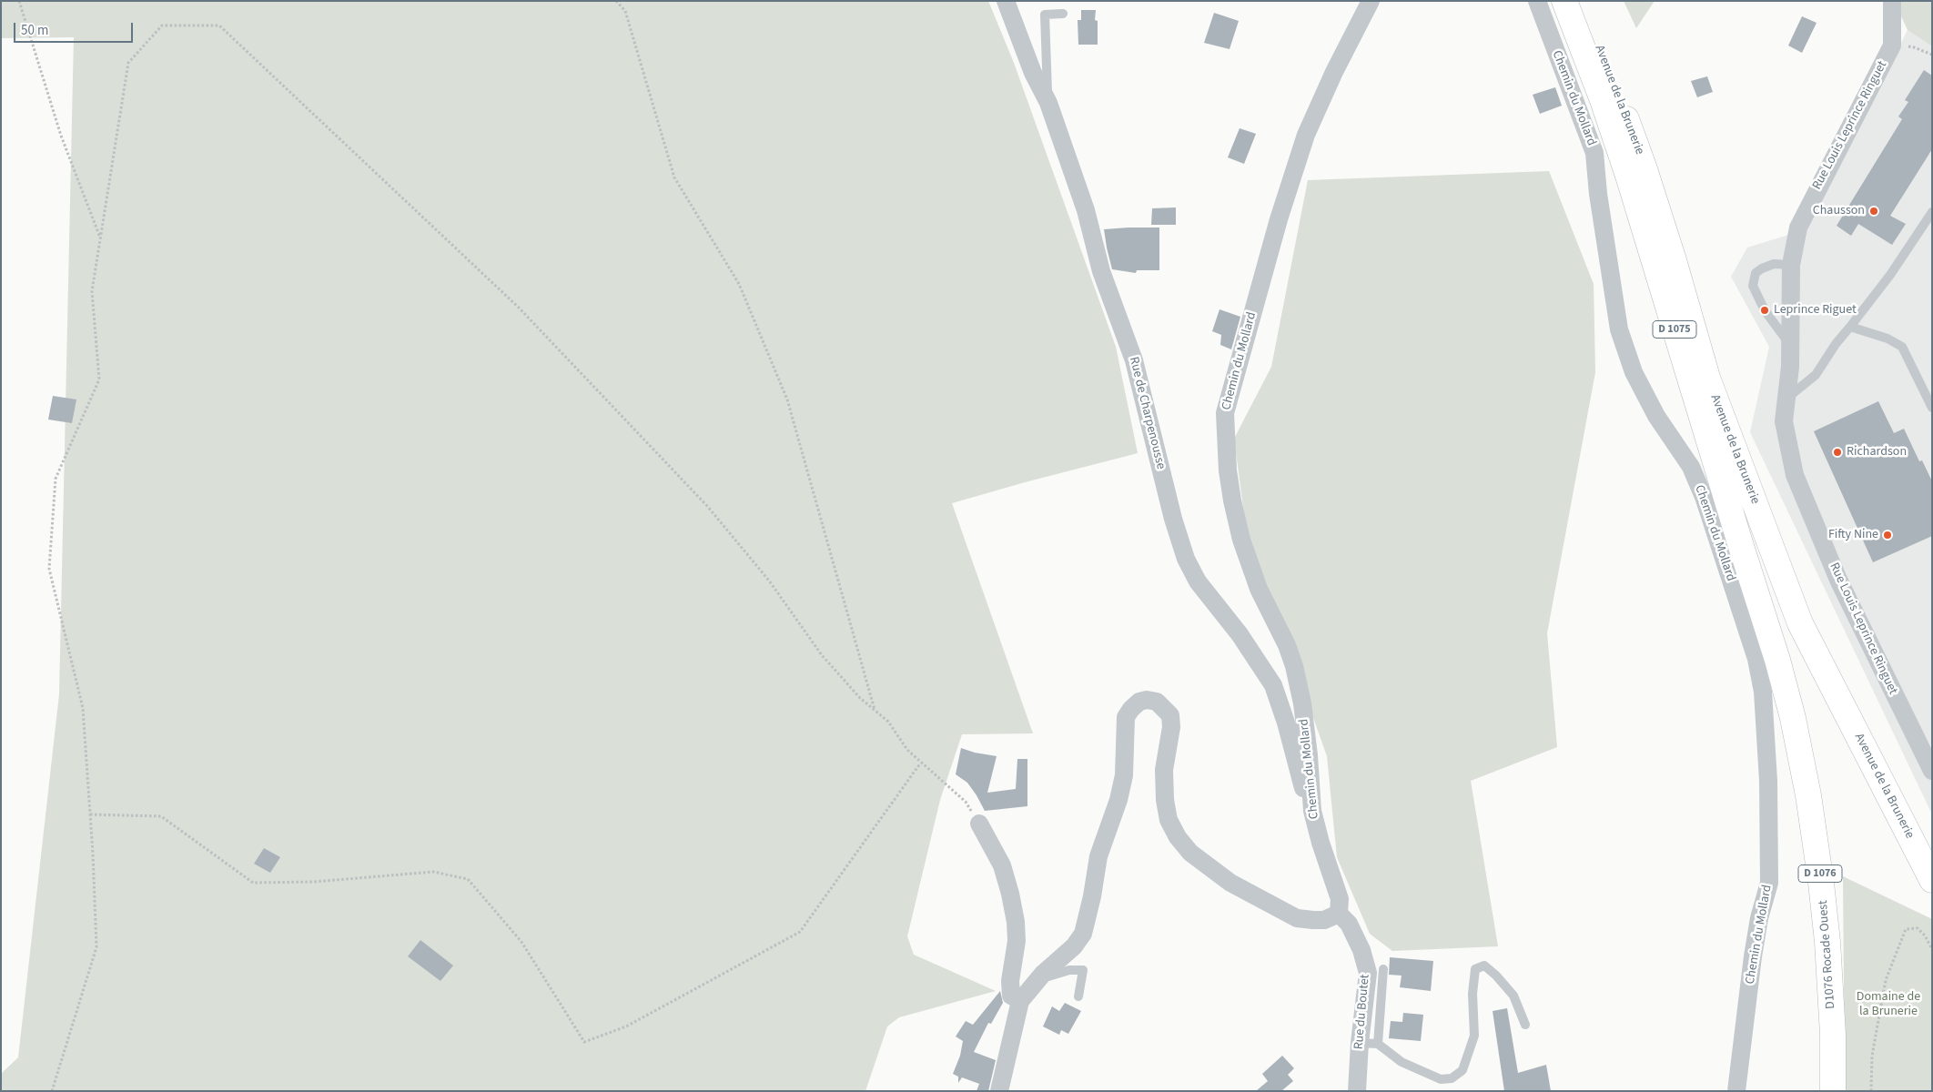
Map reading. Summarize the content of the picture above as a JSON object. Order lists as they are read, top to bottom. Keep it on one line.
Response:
{"streets":{"main road":["Avenue de la Brunerie","D 1075","D 1076","D1076 Rocade Ouest"],"street":["Chemin du Mollard","Rue Louis Leprince Ringuet","Rue de Charpenousse","Rue du Boutet"]},"crossings":[["Chemin du Mollard","Rue de Charpenousse"],["Chemin du Mollard","Rue du Boutet"],["Avenue de la Brunerie","D 1075"],["D 1075","D1076 Rocade Ouest"]],"parks":["Domaine de la Brunerie"],"places":["Chausson","Leprince Riguet","Richardson","Fifty Nine"],"scale_bar":"50 m"}
